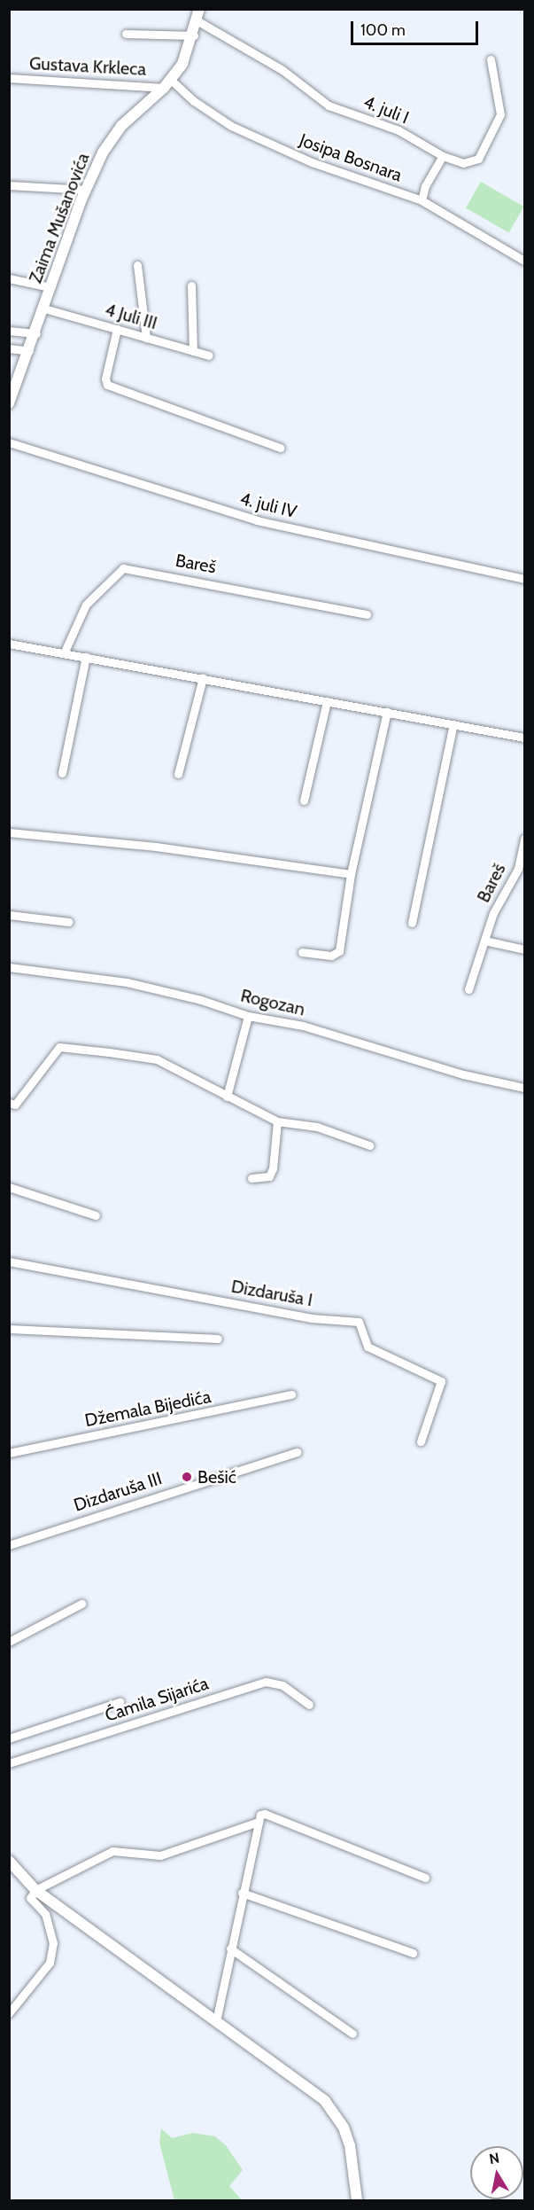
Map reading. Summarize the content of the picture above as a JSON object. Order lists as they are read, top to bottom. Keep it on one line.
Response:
{"streets":{"street":["Gustava Krkleca","4. juli I","Josipa Bosnara","Zaima Mušanovića","4 Juli III","4. juli IV","Bareš","Rogozan","Dizdaruša I","Džemala Bijedića","Dizdaruša III","Ćamila Sijarića"]},"crossings":[["Gustava Krkleca","Josipa Bosnara"],["Gustava Krkleca","Zaima Mušanovića"],["4. juli I","Zaima Mušanovića"],["Josipa Bosnara","Zaima Mušanovića"],["Zaima Mušanovića","4 Juli III"]],"places":["Bešić"],"scale_bar":"100 m","north":"top"}
